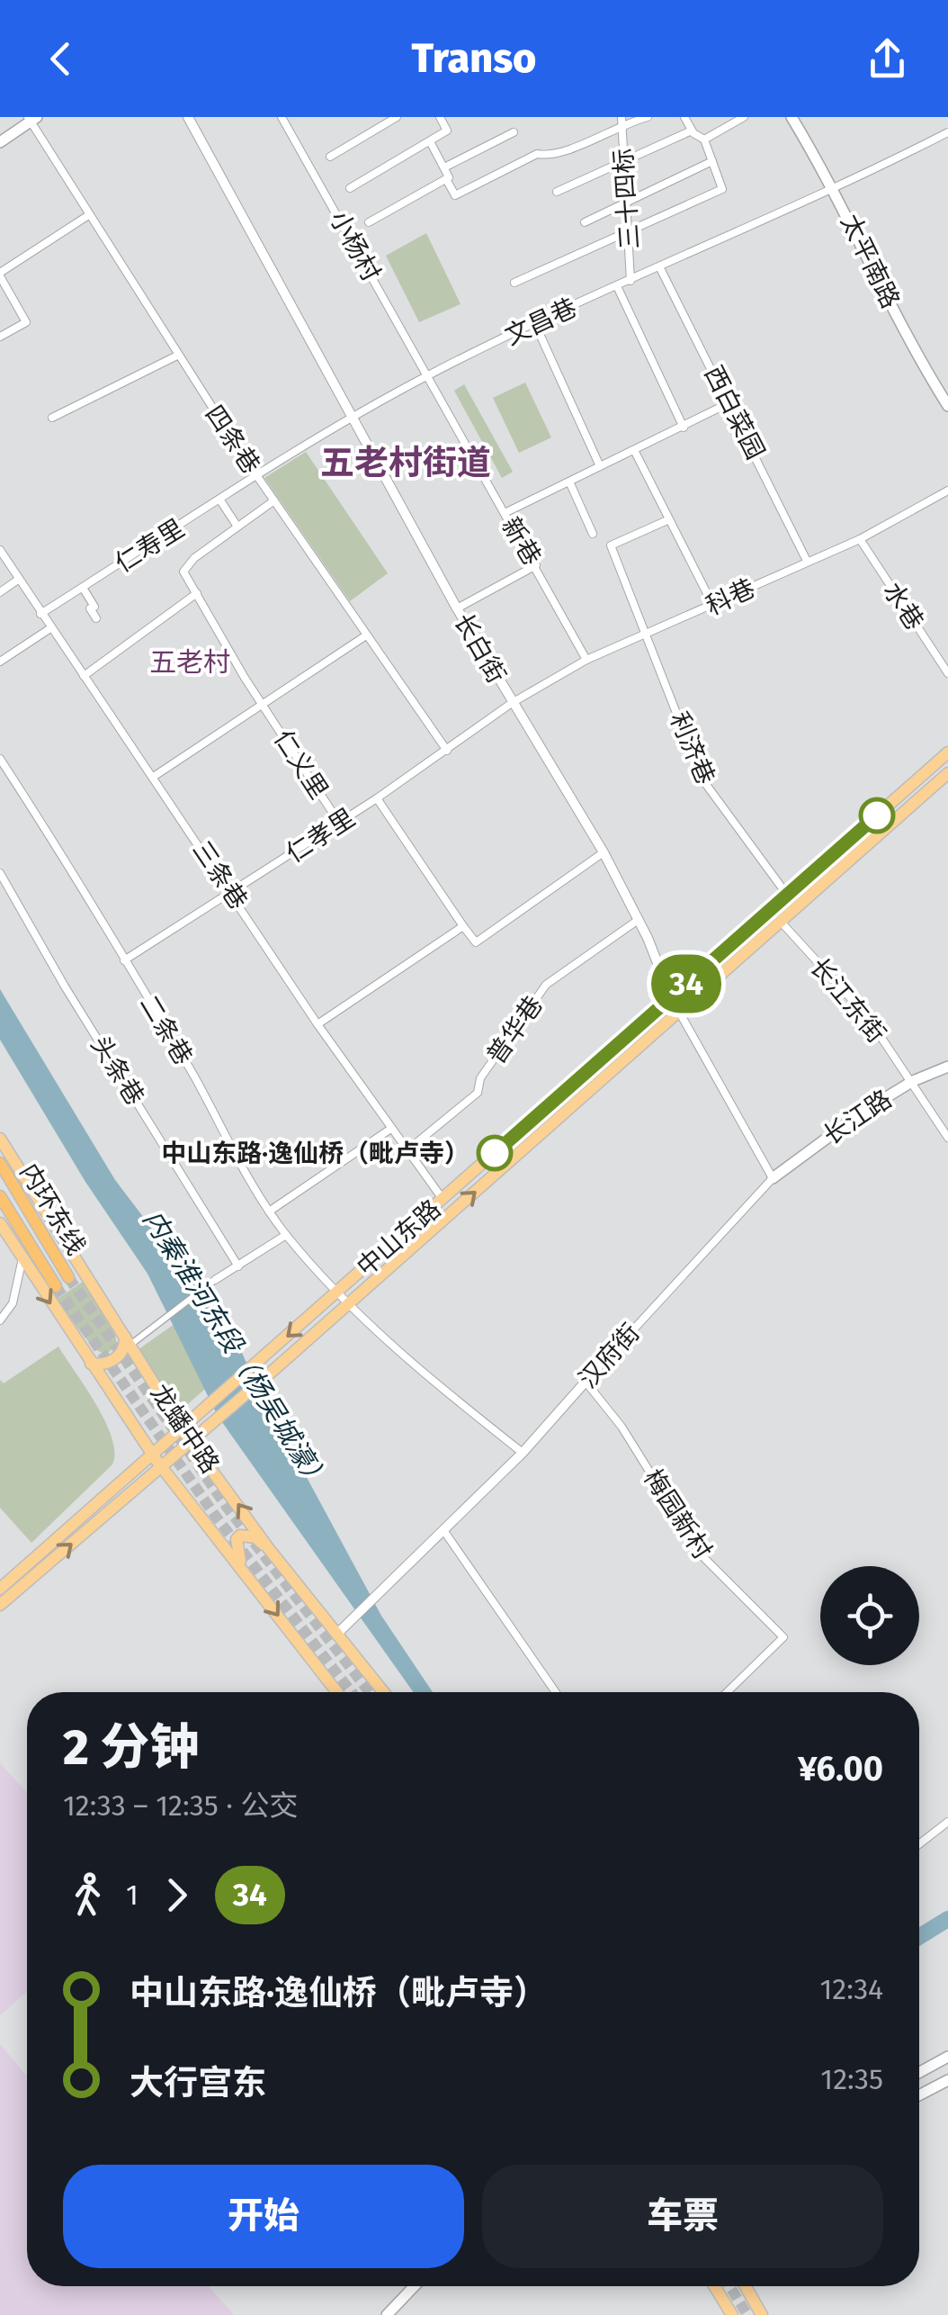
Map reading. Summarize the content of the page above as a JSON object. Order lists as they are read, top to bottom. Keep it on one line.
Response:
{"streets":{"highway":["内环东线"],"main road":["太平南路","长江路","中山东路","龙蟠中路"],"street":["三十四标","小杨村","文昌巷","西白菜园","四条巷","新巷","仁寿里","科巷","水巷","长白街","利济巷","仁义里","仁孝里","三条巷","长江东街","二条巷","普华巷","头条巷","汉府街","梅园新村"]},"crossings":[["三十四标","文昌巷"],["小杨村","文昌巷"],["小杨村","新巷"],["太平南路","文昌巷"],["文昌巷","西白菜园"],["文昌巷","四条巷"],["文昌巷","新巷"],["文昌巷","仁寿里"],["文昌巷","长白街"],["西白菜园","科巷"],["四条巷","仁寿里"],["四条巷","仁孝里"],["新巷","科巷"],["仁寿里","三条巷"],["科巷","水巷"],["科巷","长白街"],["科巷","利济巷"],["科巷","仁孝里"],["长白街","仁孝里"],["长白街","普华巷"],["长白街","长江路"],["长白街","中山东路"],["长白街","汉府街"],["利济巷","中山东路"],["仁义里","仁孝里"],["仁孝里","三条巷"],["仁孝里","二条巷"],["三条巷","普华巷"],["三条巷","中山东路"],["长江东街","长江路"],["长江东街","中山东路"],["二条巷","中山东路"],["长江路","汉府街"],["中山东路","龙蟠中路"],["汉府街","龙蟠中路"],["汉府街","梅园新村"]],"districts":["五老村街道","五老村"],"water":["内秦淮河东段（杨吴城濠）"],"places":["中山东路·逸仙桥（毗卢寺）"],"lines":["bus line 34"],"page":{"header":"Transo","on_map":"34","heading":["2 分钟","12:33 – 12:35 · 公交","¥6.00"],"legs":["1","34"],"list":[{"name":"中山东路·逸仙桥（毗卢寺）","value":"12:34"},{"name":"大行宫东","value":"12:35"}],"buttons":["开始","车票"]}}
